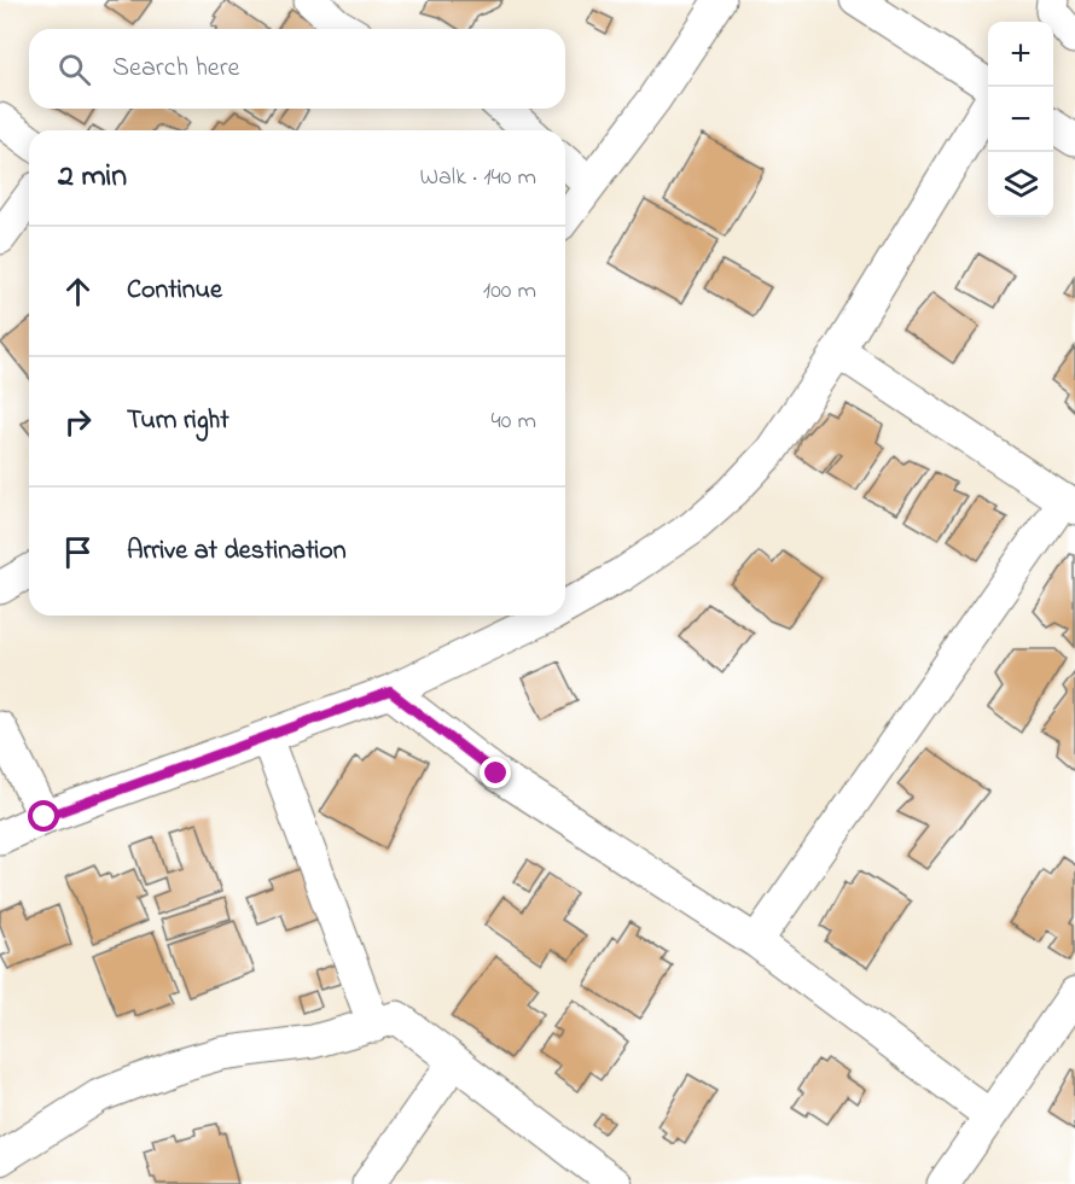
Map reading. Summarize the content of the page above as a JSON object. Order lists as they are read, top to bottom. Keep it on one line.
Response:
{"page":{"map_buttons":["+","−"],"search":"Search here","heading":["2 min","Walk · 140 m"],"list":[["Continue","100 m"],["Turn right","40 m"],"Arrive at destination"]}}
